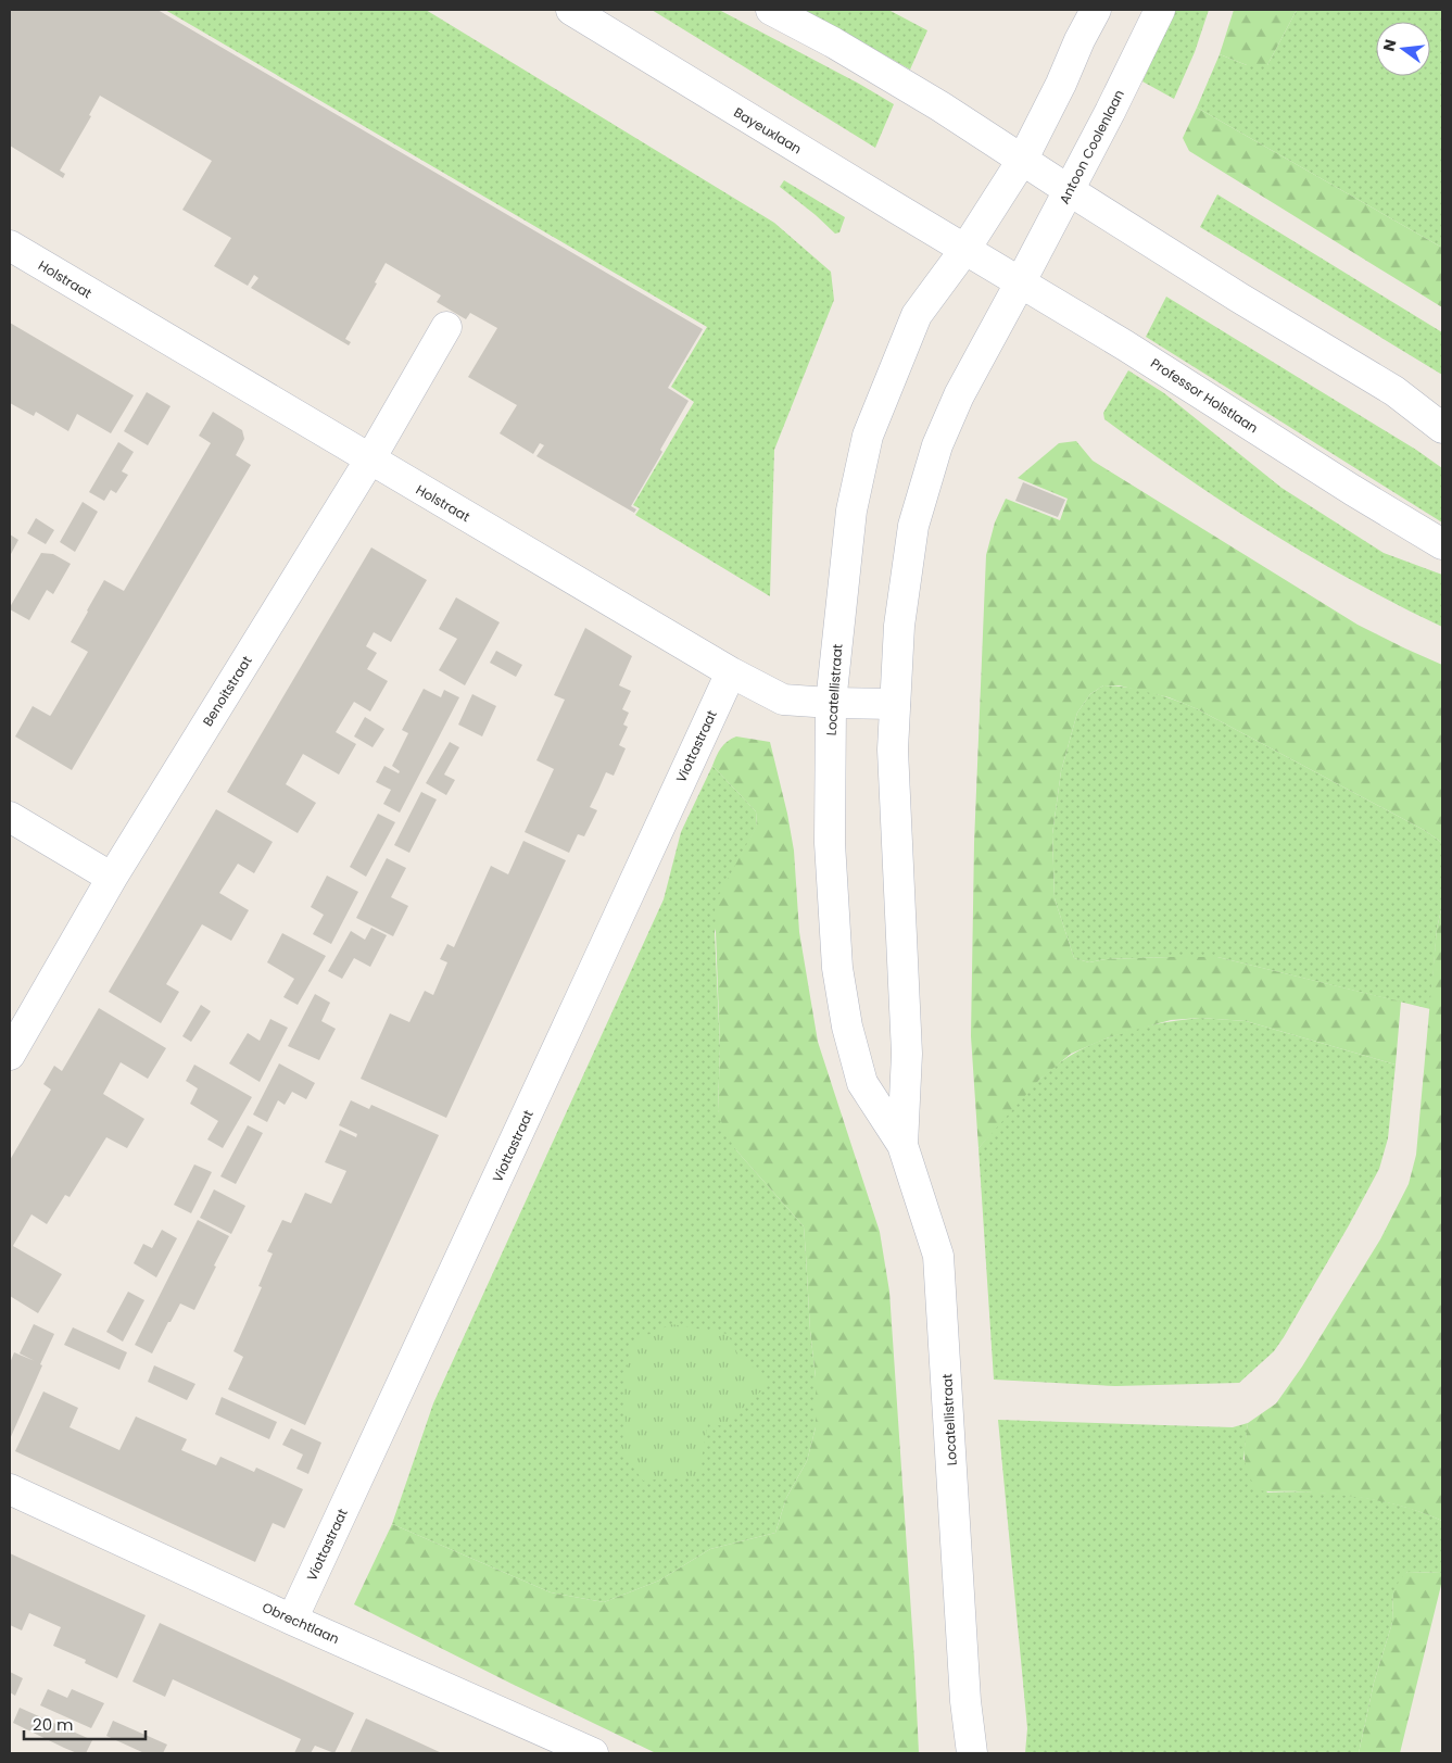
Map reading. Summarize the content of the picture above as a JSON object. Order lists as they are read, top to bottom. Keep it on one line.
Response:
{"streets":{"main road":["Bayeuxlaan","Antoon Coolenlaan","Holstraat","Professor Holstlaan","Locatellistraat","Benoitstraat","Viottastraat","Obrechtlaan"]},"crossings":[["Bayeuxlaan","Professor Holstlaan"],["Bayeuxlaan","Locatellistraat"],["Antoon Coolenlaan","Professor Holstlaan"],["Antoon Coolenlaan","Locatellistraat"],["Holstraat","Locatellistraat"],["Holstraat","Benoitstraat"],["Holstraat","Viottastraat"],["Professor Holstlaan","Locatellistraat"],["Viottastraat","Obrechtlaan"]],"scale_bar":"20 m","north":"left"}
